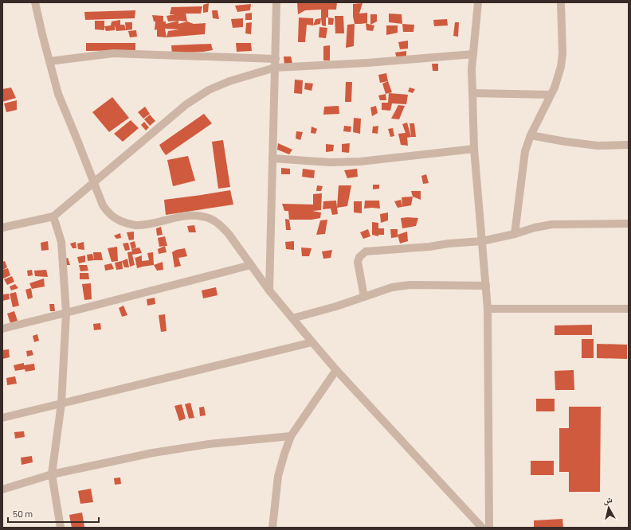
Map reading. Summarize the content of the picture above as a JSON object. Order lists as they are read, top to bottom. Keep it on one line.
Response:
{"scale_bar":"50 m","north":"top"}
